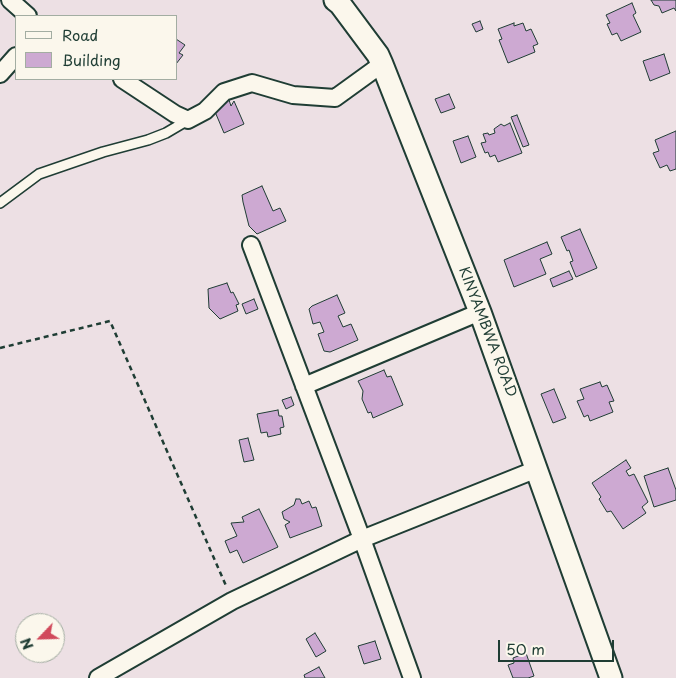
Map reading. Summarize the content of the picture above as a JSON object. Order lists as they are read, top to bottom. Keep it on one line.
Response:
{"streets":{"street":["KINYAMBWA ROAD"]},"legend":["Road","Building"],"scale_bar":"50 m","north":"bottom left"}
